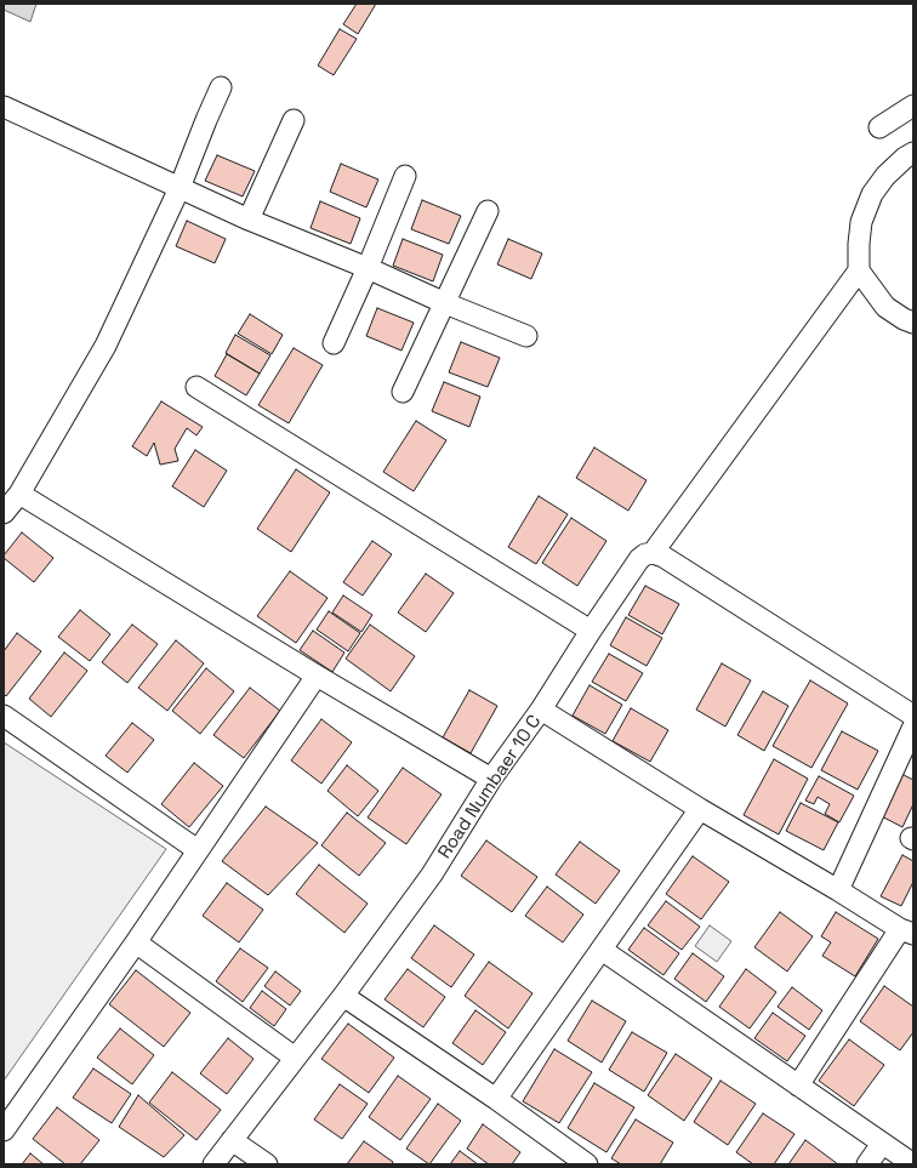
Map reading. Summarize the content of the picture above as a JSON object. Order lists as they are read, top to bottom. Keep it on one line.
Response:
{"streets":{"street":["Road Numbaer 10 C"]}}
